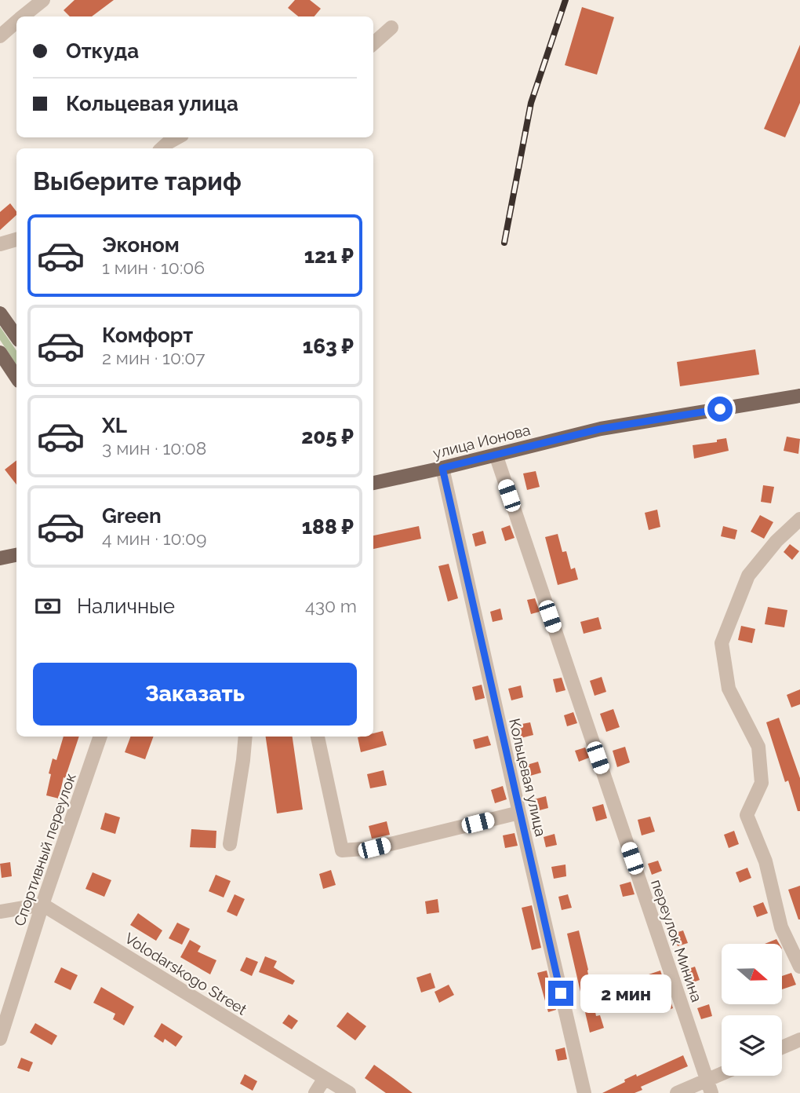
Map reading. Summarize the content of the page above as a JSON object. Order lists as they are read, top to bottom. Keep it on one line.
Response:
{"streets":{"main road":["улица Ионова"],"street":["Кольцевая улица","Спортивный переулок","переулок Минина","Volodarskogo Street"]},"crossings":[["улица Ионова","Кольцевая улица"],["улица Ионова","переулок Минина"],["Спортивный переулок","Volodarskogo Street"]],"north":"right","page":{"banner":["Откуда","Кольцевая улица"],"heading":"Выберите тариф","list":[{"name":"Эконом","note":"1 мин · 10:06","value":"121 ₽"},{"name":"Комфорт","note":"2 мин · 10:07","value":"163 ₽"},{"name":"XL","note":"3 мин · 10:08","value":"205 ₽"},{"name":"Green","note":"4 мин · 10:09","value":"188 ₽"}],"pay":["Наличные","430 m"],"buttons":"Заказать","bubble":"2 мин"}}
